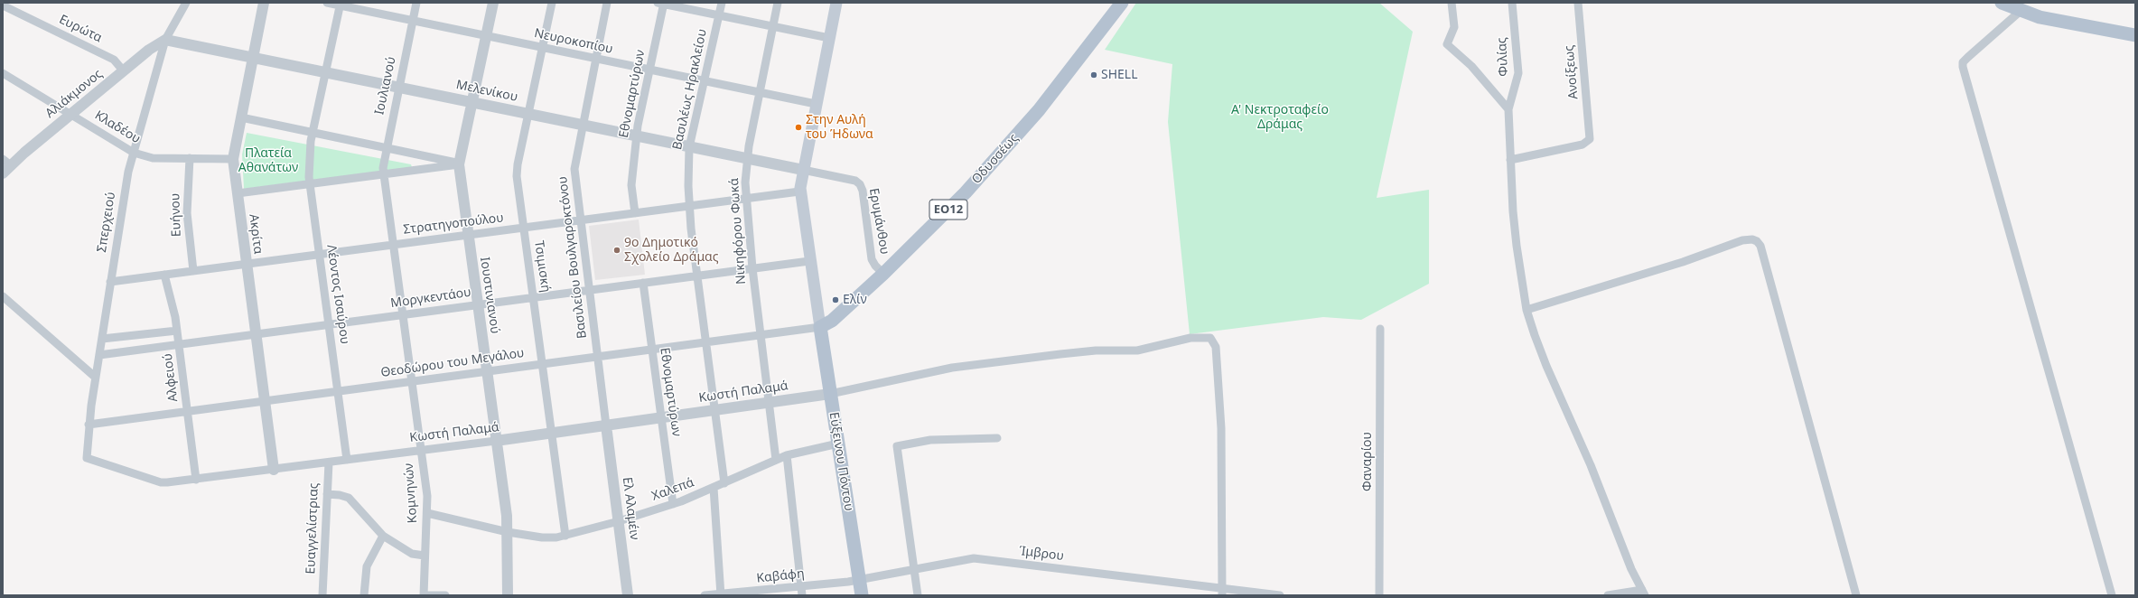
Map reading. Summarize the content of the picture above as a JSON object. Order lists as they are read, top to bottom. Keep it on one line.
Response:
{"streets":{"main road":["Οδυσσέως","ΕΟ12","Εύξεινου Πόντου"],"street":["Ευρώτα","Νευροκοπίου","Φιλίας","Ανοίξεως","Ιουλιανού","Βασιλέως Ηρακλείου","Μελενίκου","Αλιάκμονος","Εθνομαρτύρων","Κλαδέου","Ευήνου","Ερυμάνθου","Σπερχειού","Στρατηγοπούλου","Νικηφόρου Φωκά","Ακρίτα","Βασιλείου Βουλγαροκτόνου","Τσιμισκή","Λέοντος Ισαύρου","Ιουστινιανού","Μοργκεντάου","Θεοδώρου του Μεγάλου","Αλφειού","Κωστή Παλαμά","Φαναρίου","Χαλεπά","Κομνηνών","Ελ Αλαμέιν","Ευαγγελίστριας","Ίμβρου","Καβάφη"]},"crossings":[["Ευρώτα","Αλιάκμονος"],["Νευροκοπίου","Ιουλιανού"],["Νευροκοπίου","Βασιλέως Ηρακλείου"],["Νευροκοπίου","Εθνομαρτύρων"],["Νευροκοπίου","Νικηφόρου Φωκά"],["Νευροκοπίου","Βασιλείου Βουλγαροκτόνου"],["Νευροκοπίου","Τσιμισκή"],["Νευροκοπίου","Λέοντος Ισαύρου"],["Νευροκοπίου","Ιουστινιανού"],["Φιλίας","Ανοίξεως"],["Ιουλιανού","Μελενίκου"],["Ιουλιανού","Κομνηνών"],["Βασιλέως Ηρακλείου","Μελενίκου"],["Βασιλέως Ηρακλείου","Στρατηγοπούλου"],["Βασιλέως Ηρακλείου","Μοργκεντάου"],["Βασιλέως Ηρακλείου","Θεοδώρου του Μεγάλου"],["Βασιλέως Ηρακλείου","Κωστή Παλαμά"],["Βασιλέως Ηρακλείου","Χαλεπά"],["Μελενίκου","Αλιάκμονος"],["Μελενίκου","Εθνομαρτύρων"],["Μελενίκου","Ερυμάνθου"],["Μελενίκου","Σπερχειού"],["Μελενίκου","Νικηφόρου Φωκά"],["Μελενίκου","Ακρίτα"],["Μελενίκου","Βασιλείου Βουλγαροκτόνου"],["Μελενίκου","Τσιμισκή"],["Μελενίκου","Λέοντος Ισαύρου"],["Μελενίκου","Ιουστινιανού"],["Αλιάκμονος","Κλαδέου"],["Αλιάκμονος","Σπερχειού"],["Εθνομαρτύρων","Στρατηγοπούλου"],["Εθνομαρτύρων","Μοργκεντάου"],["Εθνομαρτύρων","Θεοδώρου του Μεγάλου"],["Εθνομαρτύρων","Κωστή Παλαμά"],["Εθνομαρτύρων","Χαλεπά"],["Κλαδέου","Ευήνου"],["Κλαδέου","Σπερχειού"],["Κλαδέου","Ακρίτα"],["Οδυσσέως","Ερυμάνθου"],["Οδυσσέως","Θεοδώρου του Μεγάλου"],["Οδυσσέως","Εύξεινου Πόντου"],["Ευήνου","Στρατηγοπούλου"],["Σπερχειού","Στρατηγοπούλου"],["Σπερχειού","Μοργκεντάου"],["Σπερχειού","Θεοδώρου του Μεγάλου"],["Σπερχειού","Κωστή Παλαμά"],["Στρατηγοπούλου","Νικηφόρου Φωκά"],["Στρατηγοπούλου","Ακρίτα"],["Στρατηγοπούλου","Βασιλείου Βουλγαροκτόνου"],["Στρατηγοπούλου","Τσιμισκή"],["Στρατηγοπούλου","Λέοντος Ισαύρου"],["Στρατηγοπούλου","Ιουστινιανού"],["Στρατηγοπούλου","Αλφειού"],["Στρατηγοπούλου","Κομνηνών"],["Νικηφόρου Φωκά","Μοργκεντάου"],["Νικηφόρου Φωκά","Θεοδώρου του Μεγάλου"],["Νικηφόρου Φωκά","Κωστή Παλαμά"],["Νικηφόρου Φωκά","Χαλεπά"],["Ακρίτα","Μοργκεντάου"],["Ακρίτα","Θεοδώρου του Μεγάλου"],["Ακρίτα","Κωστή Παλαμά"],["Βασιλείου Βουλγαροκτόνου","Μοργκεντάου"],["Βασιλείου Βουλγαροκτόνου","Θεοδώρου του Μεγάλου"],["Βασιλείου Βουλγαροκτόνου","Κωστή Παλαμά"],["Βασιλείου Βουλγαροκτόνου","Ελ Αλαμέιν"],["Τσιμισκή","Μοργκεντάου"],["Τσιμισκή","Θεοδώρου του Μεγάλου"],["Τσιμισκή","Κωστή Παλαμά"],["Τσιμισκή","Χαλεπά"],["Λέοντος Ισαύρου","Μοργκεντάου"],["Λέοντος Ισαύρου","Θεοδώρου του Μεγάλου"],["Λέοντος Ισαύρου","Κωστή Παλαμά"],["Ιουστινιανού","Μοργκεντάου"],["Ιουστινιανού","Θεοδώρου του Μεγάλου"],["Ιουστινιανού","Κωστή Παλαμά"],["Ιουστινιανού","Χαλεπά"],["Μοργκεντάου","Αλφειού"],["Μοργκεντάου","Κομνηνών"],["Θεοδώρου του Μεγάλου","Αλφειού"],["Θεοδώρου του Μεγάλου","Εύξεινου Πόντου"],["Θεοδώρου του Μεγάλου","Κομνηνών"],["Αλφειού","Κωστή Παλαμά"],["Κωστή Παλαμά","Εύξεινου Πόντου"],["Κωστή Παλαμά","Κομνηνών"],["Κωστή Παλαμά","Ελ Αλαμέιν"],["Κωστή Παλαμά","Ευαγγελίστριας"],["Εύξεινου Πόντου","Χαλεπά"],["Εύξεινου Πόντου","Ίμβρου"],["Εύξεινου Πόντου","Καβάφη"],["Χαλεπά","Κομνηνών"],["Χαλεπά","Ελ Αλαμέιν"],["Ίμβρου","Καβάφη"]],"parks":["Α' Νεκτροταφείο Δράμας","Πλατεία Αθανάτων"],"places":["SHELL","Στην Αυλή του Ήδωνα","9ο Δημοτικό Σχολείο Δράμας","Ελίν"]}
